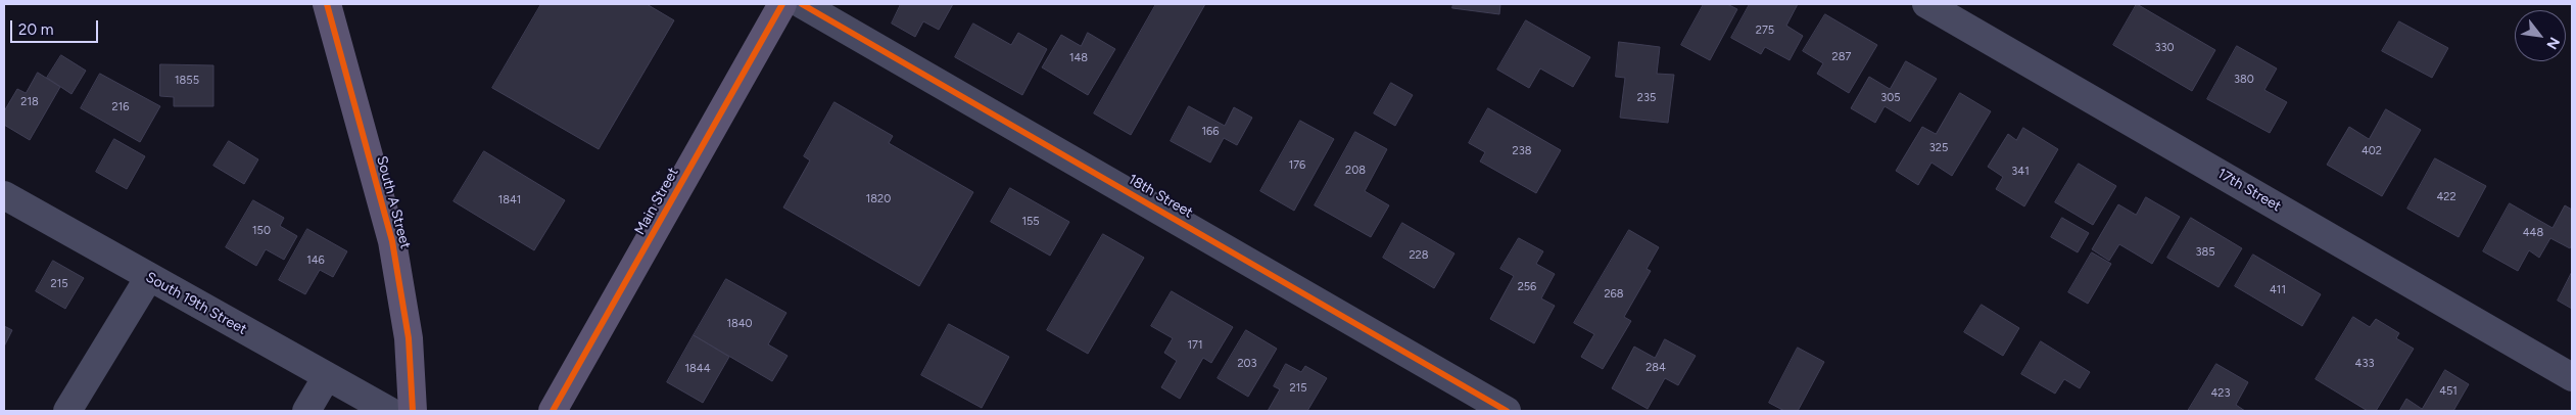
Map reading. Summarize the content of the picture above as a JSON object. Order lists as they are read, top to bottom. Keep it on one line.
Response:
{"streets":{"main road":["Main Street","South A Street"],"street":["17th Street","18th Street","South 19th Street"]},"house_numbers":["275","330","287","148","380","1855","235","305","218","216","166","325","238","402","176","208","341","422","1820","1841","155","150","448","385","228","146","215","256","411","268","1840","171","203","433","284","1844","215","451","423"],"scale_bar":"20 m","north":"bottom right"}
